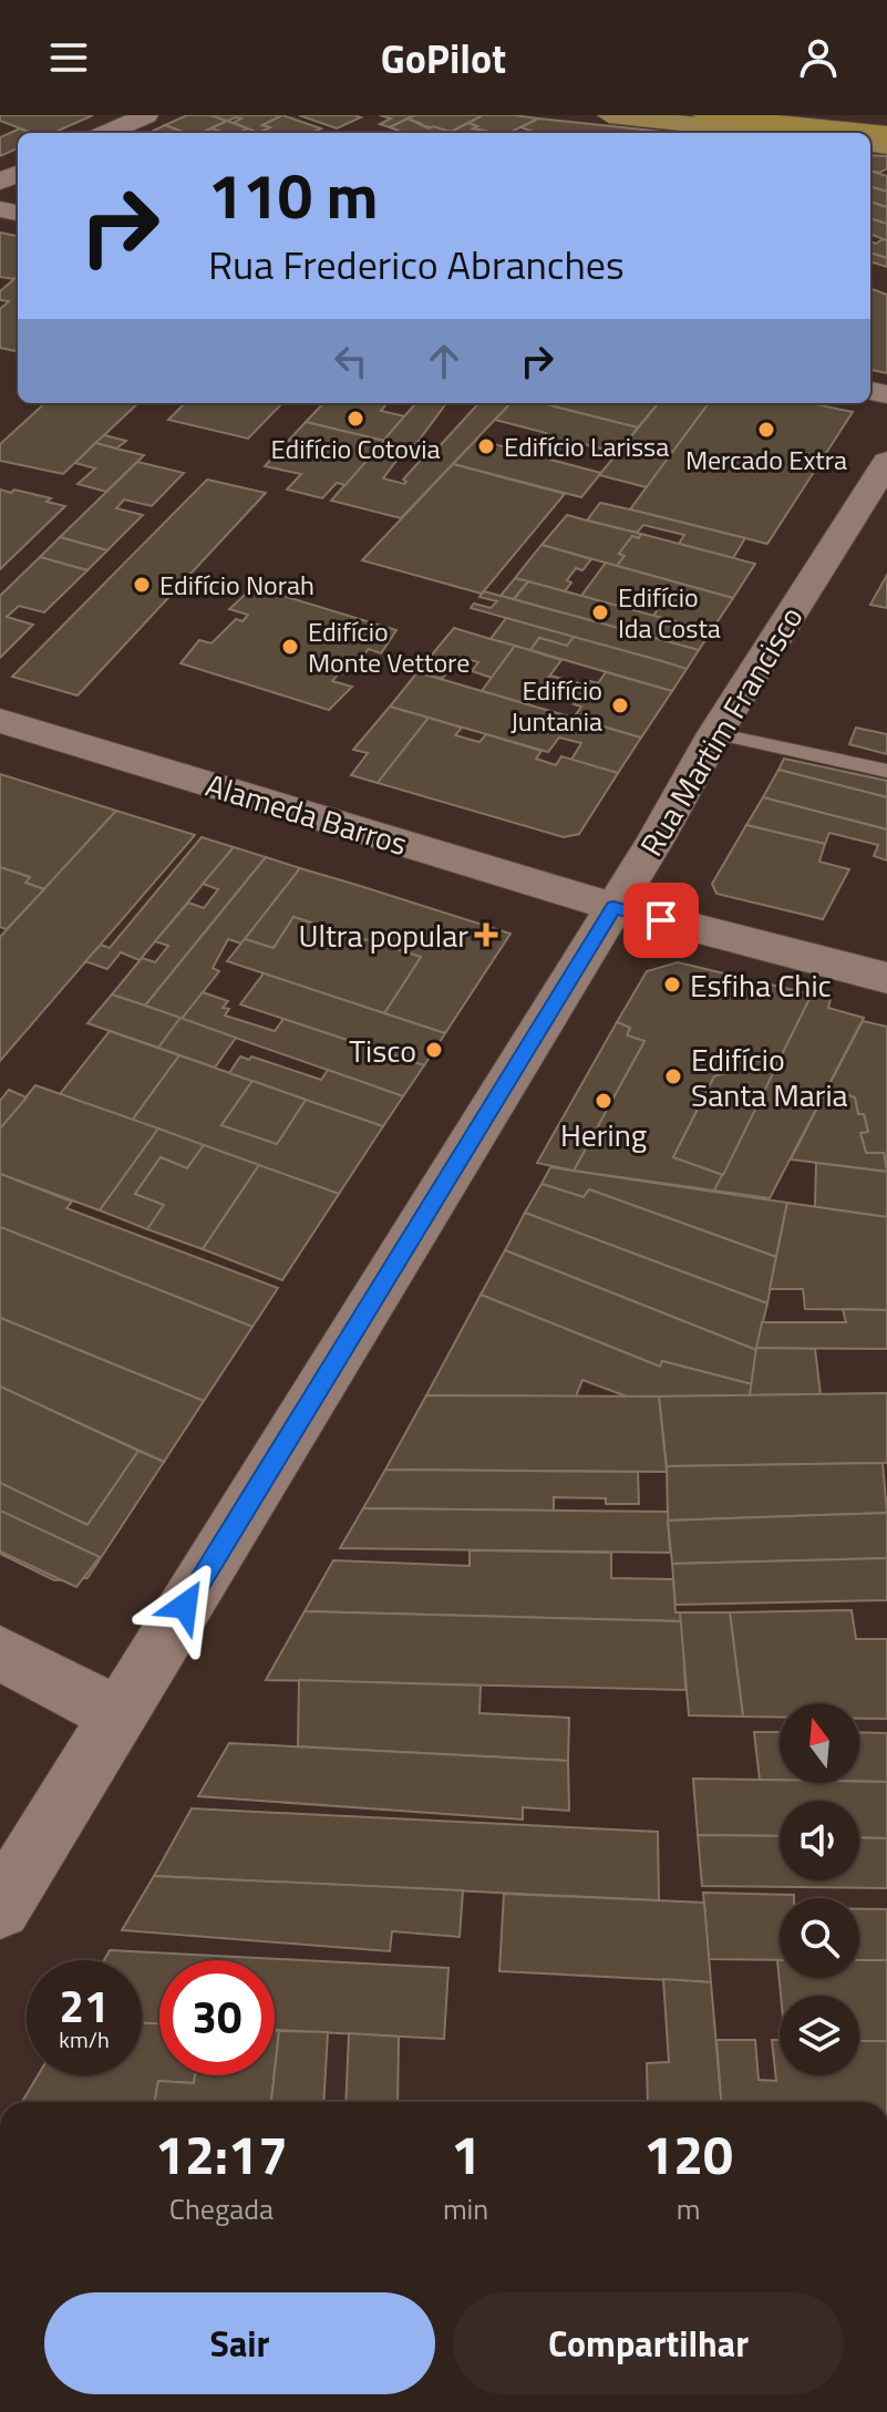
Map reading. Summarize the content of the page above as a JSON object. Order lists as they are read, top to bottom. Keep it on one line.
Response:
{"streets":{"street":["Rua Martim Francisco","Alameda Barros"]},"crossings":[["Rua Martim Francisco","Alameda Barros"]],"places":{"other":["Edifício Cotovia","Mercado Extra","Edifício Larissa","Edifício Norah","Edifício Ida Costa","Edifício Monte Vettore","Edifício Juntania","Esfiha Chic","Tisco","Edifício Santa Maria","Hering"],"health":["Ultra popular"]},"north":"top","page":{"header":"GoPilot","turn":["110 m","Rua Frederico Abranches"],"speed":"21 km/h","limit":"30","eta":["12:17","Chegada","1","min","120","m"],"buttons":["Sair","Compartilhar"]}}
